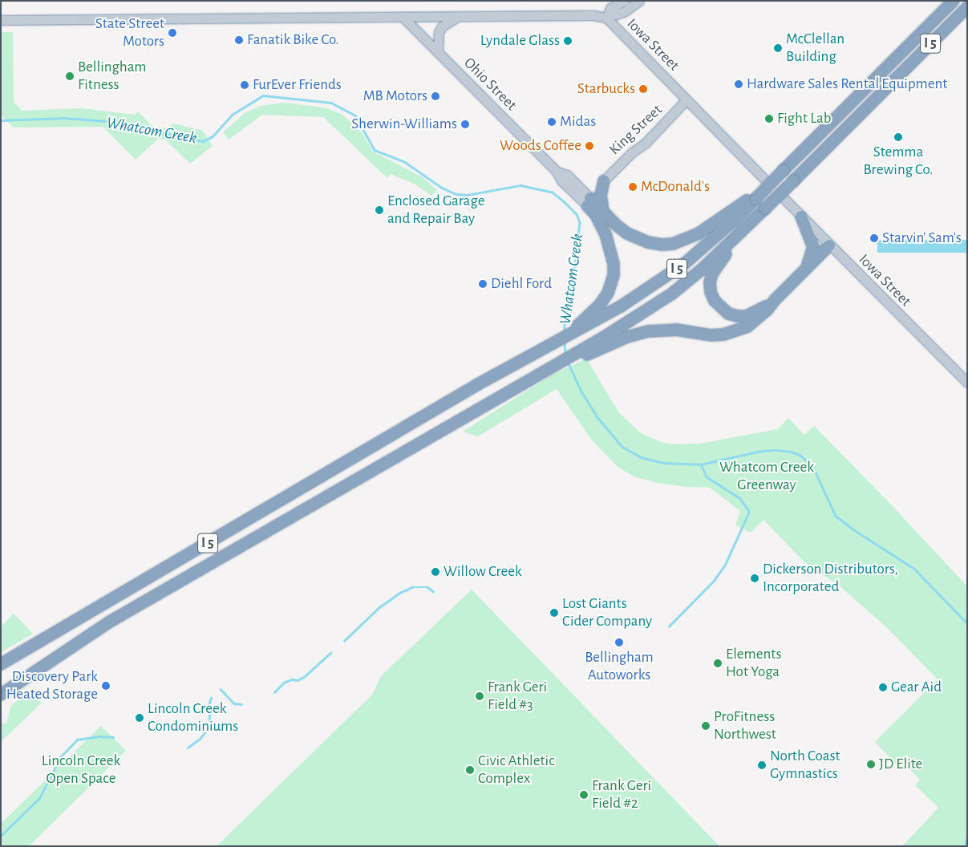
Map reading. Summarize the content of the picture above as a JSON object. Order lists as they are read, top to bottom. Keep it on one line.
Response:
{"streets":{"highway":["I 5"],"main road":["Iowa Street","Ohio Street","King Street"]},"crossings":[["I 5","Iowa Street"],["Iowa Street","King Street"]],"water":["Whatcom Creek"],"parks":["Whatcom Creek Greenway","Lincoln Creek Open Space"],"places":["State Street Motors","Fanatik Bike Co.","Lyndale Glass","McClellan Building","Bellingham Fitness","Hardware Sales Rental Equipment","FurEver Friends","Starbucks","MB Motors","Fight Lab","Midas","Sherwin-Williams","Stemma Brewing Co.","Woods Coffee","McDonald's","Enclosed Garage and Repair Bay","Starvin' Sam's","Diehl Ford","Willow Creek","Dickerson Distributors, Incorporated","Lost Giants Cider Company","Bellingham Autoworks","Elements Hot Yoga","Discovery Park Heated Storage","Gear Aid","Frank Geri Field #3","Lincoln Creek Condominiums","ProFitness Northwest","JD Elite","North Coast Gymnastics","Civic Athletic Complex","Frank Geri Field #2"]}
